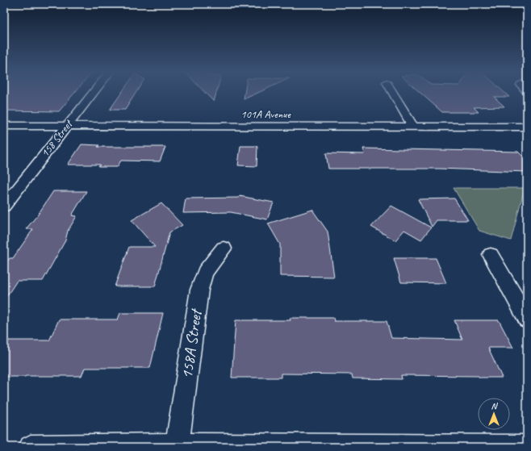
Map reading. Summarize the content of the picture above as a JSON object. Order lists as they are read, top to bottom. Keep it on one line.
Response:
{"streets":{"street":["101A Avenue","158 Street","158A Street"]},"crossings":[["101A Avenue","158 Street"]],"north":"top"}
